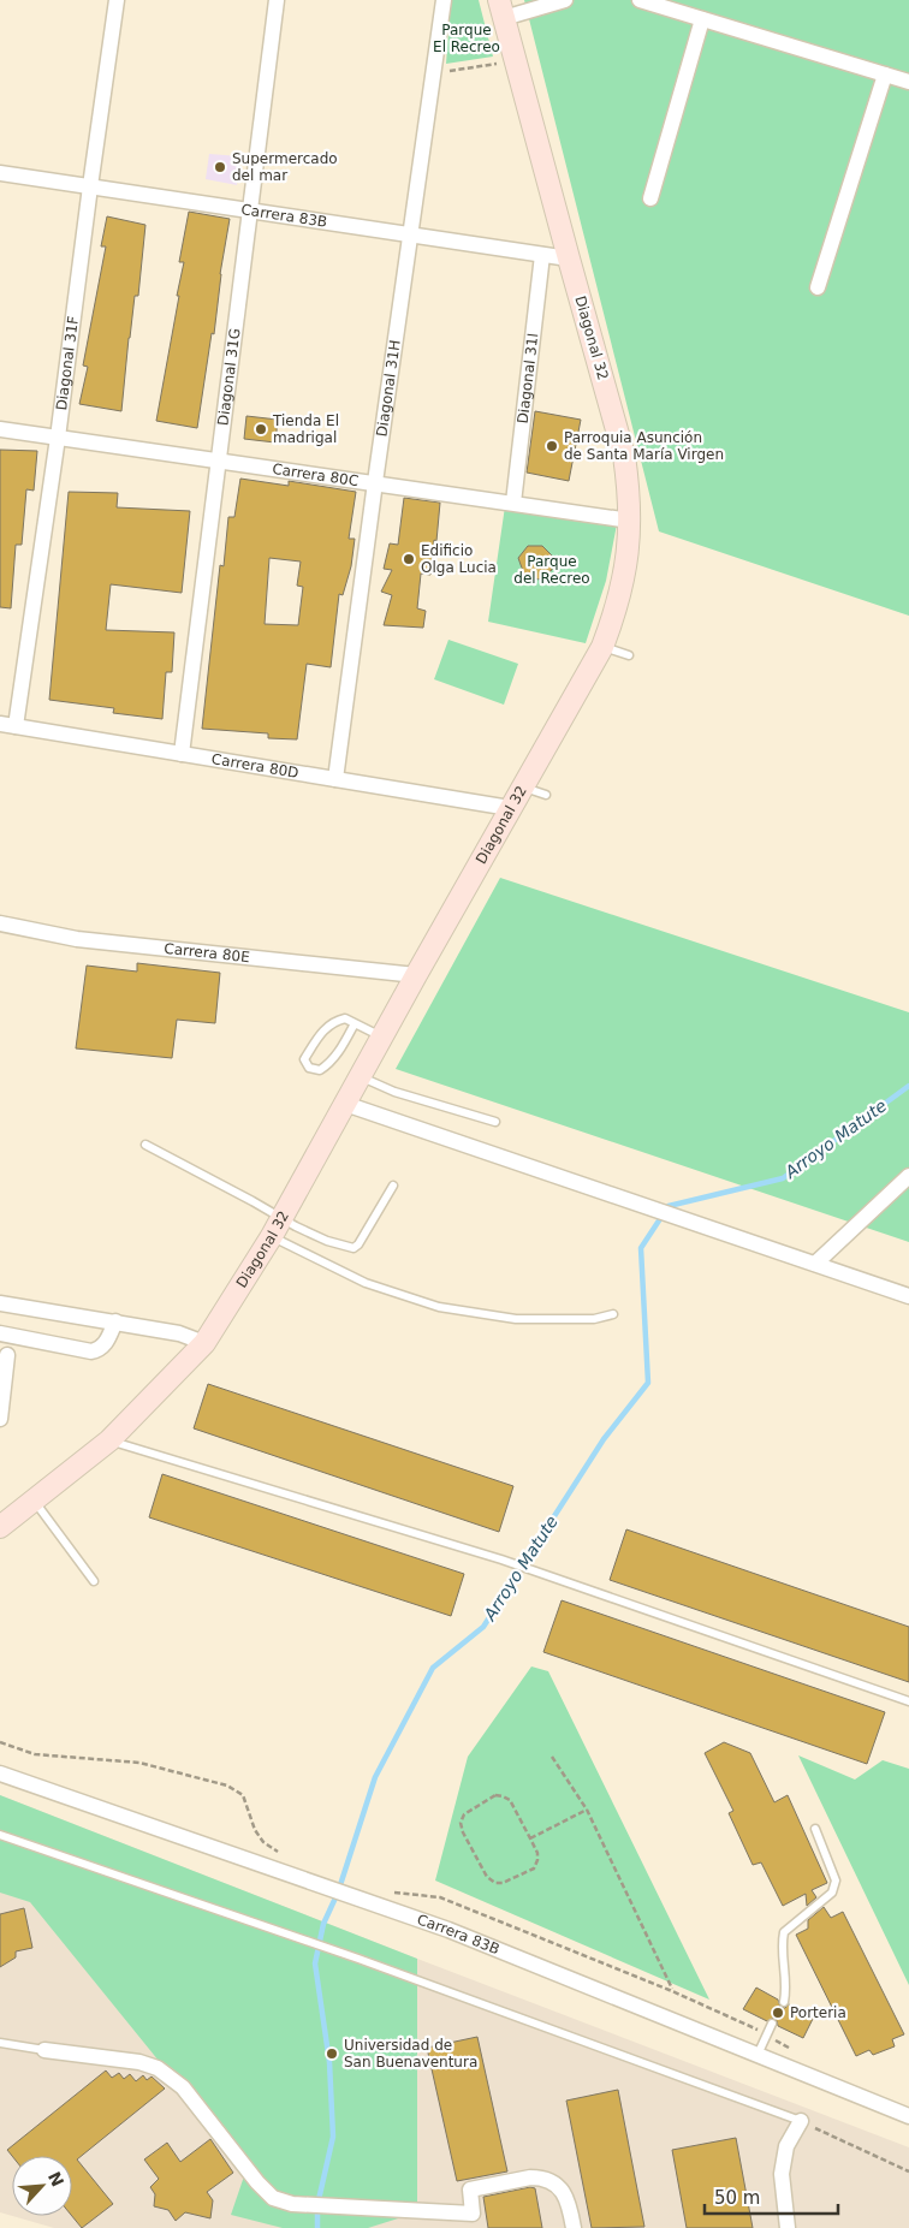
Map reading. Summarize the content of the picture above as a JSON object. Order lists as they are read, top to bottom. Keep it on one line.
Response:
{"streets":{"street":["Carrera 83B","Diagonal 32","Diagonal 31F","Diagonal 31G","Diagonal 31I","Diagonal 31H","Carrera 80C","Carrera 80D","Carrera 80E"]},"crossings":[["Carrera 83B","Diagonal 32"],["Carrera 83B","Diagonal 31F"],["Carrera 83B","Diagonal 31G"],["Carrera 83B","Diagonal 31I"],["Carrera 83B","Diagonal 31H"],["Diagonal 32","Carrera 80C"],["Diagonal 32","Carrera 80D"],["Diagonal 32","Carrera 80E"],["Diagonal 31F","Carrera 80C"],["Diagonal 31F","Carrera 80D"],["Diagonal 31G","Carrera 80C"],["Diagonal 31G","Carrera 80D"],["Diagonal 31I","Carrera 80C"],["Diagonal 31H","Carrera 80C"],["Diagonal 31H","Carrera 80D"]],"water":["Arroyo Matute"],"parks":["Parque El Recreo","Parque del Recreo"],"places":["Supermercado del mar","Tienda El madrigal","Parroquia Asunción de Santa María Virgen","Edificio Olga Lucia","Porteria","Universidad de San Buenaventura"],"scale_bar":"50 m","north":"top right"}
